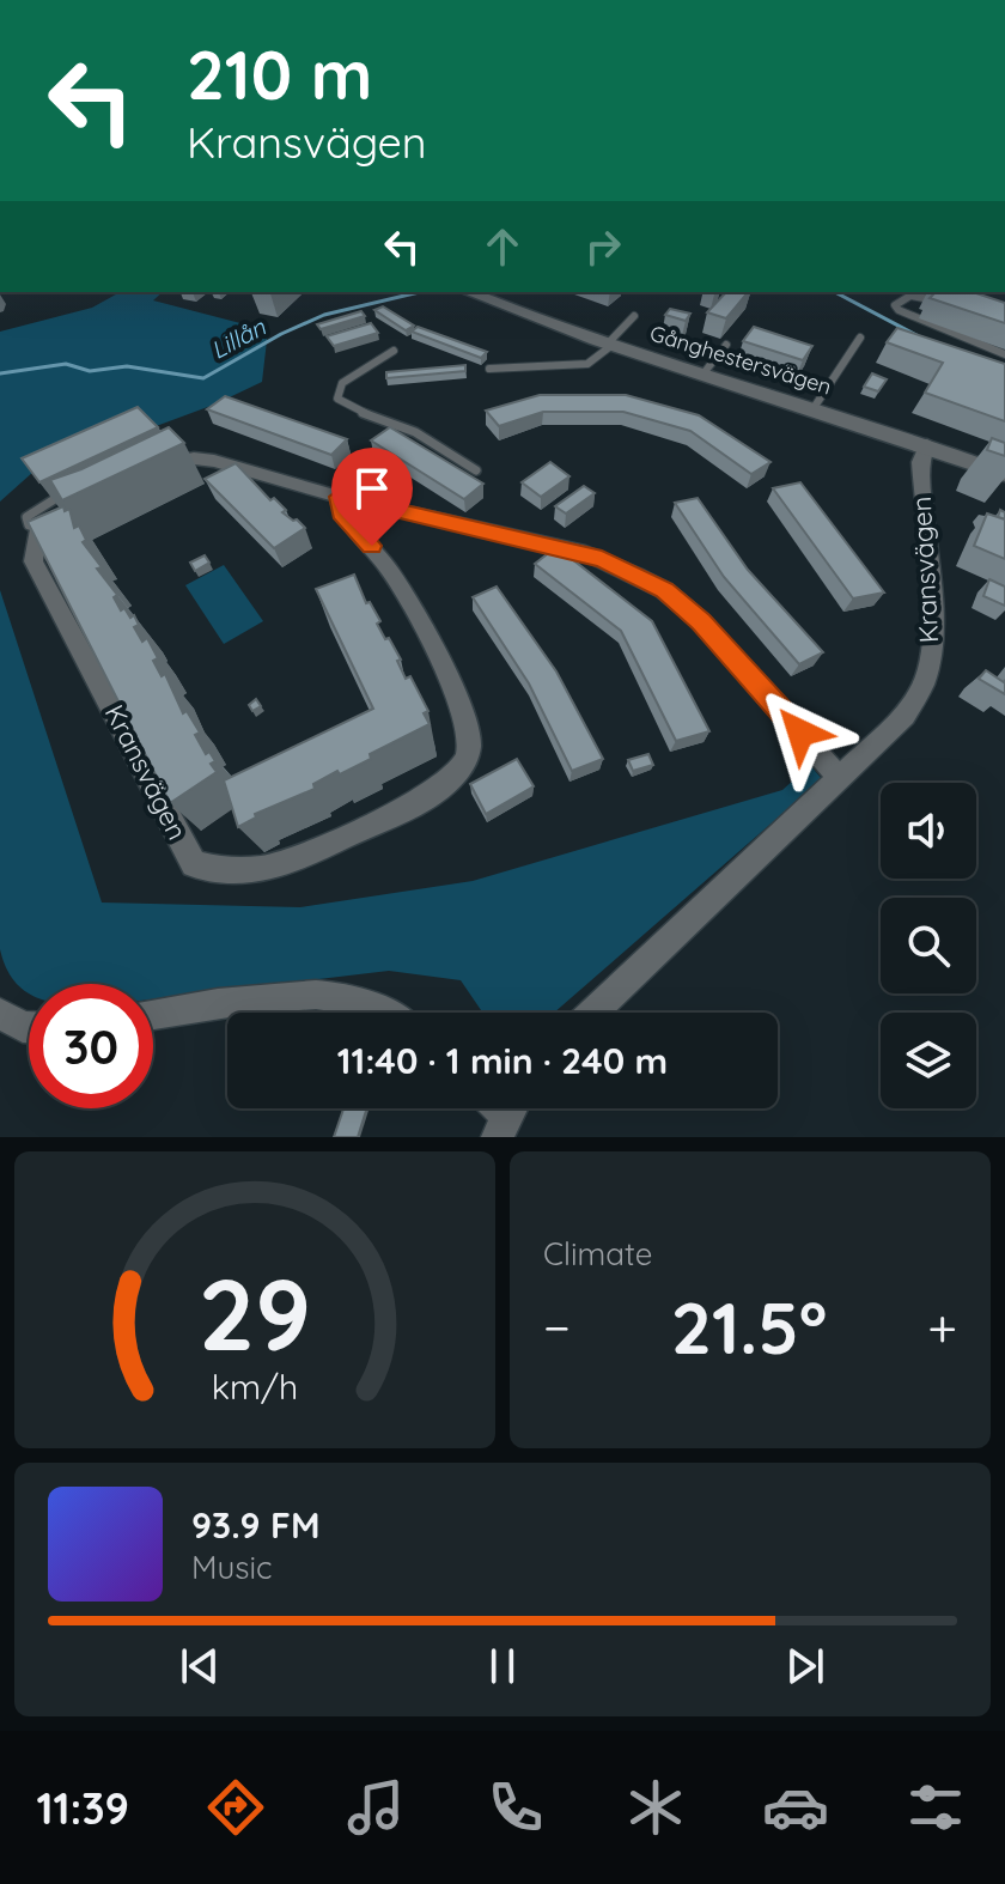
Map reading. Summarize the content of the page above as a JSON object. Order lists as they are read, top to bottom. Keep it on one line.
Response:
{"streets":{"street":["Gånghestersvägen","Kransvägen"]},"crossings":[["Gånghestersvägen","Kransvägen"]],"water":["Lillån"],"page":{"turn":["210 m","Kransvägen"],"limit":"30","trip":"11:40 · 1 min · 240 m","tile":"Climate","heat":["−","21.5°","+"],"song":["93.9 FM","Music"],"tabs":"11:39","gauge":["29","km/h"]}}
